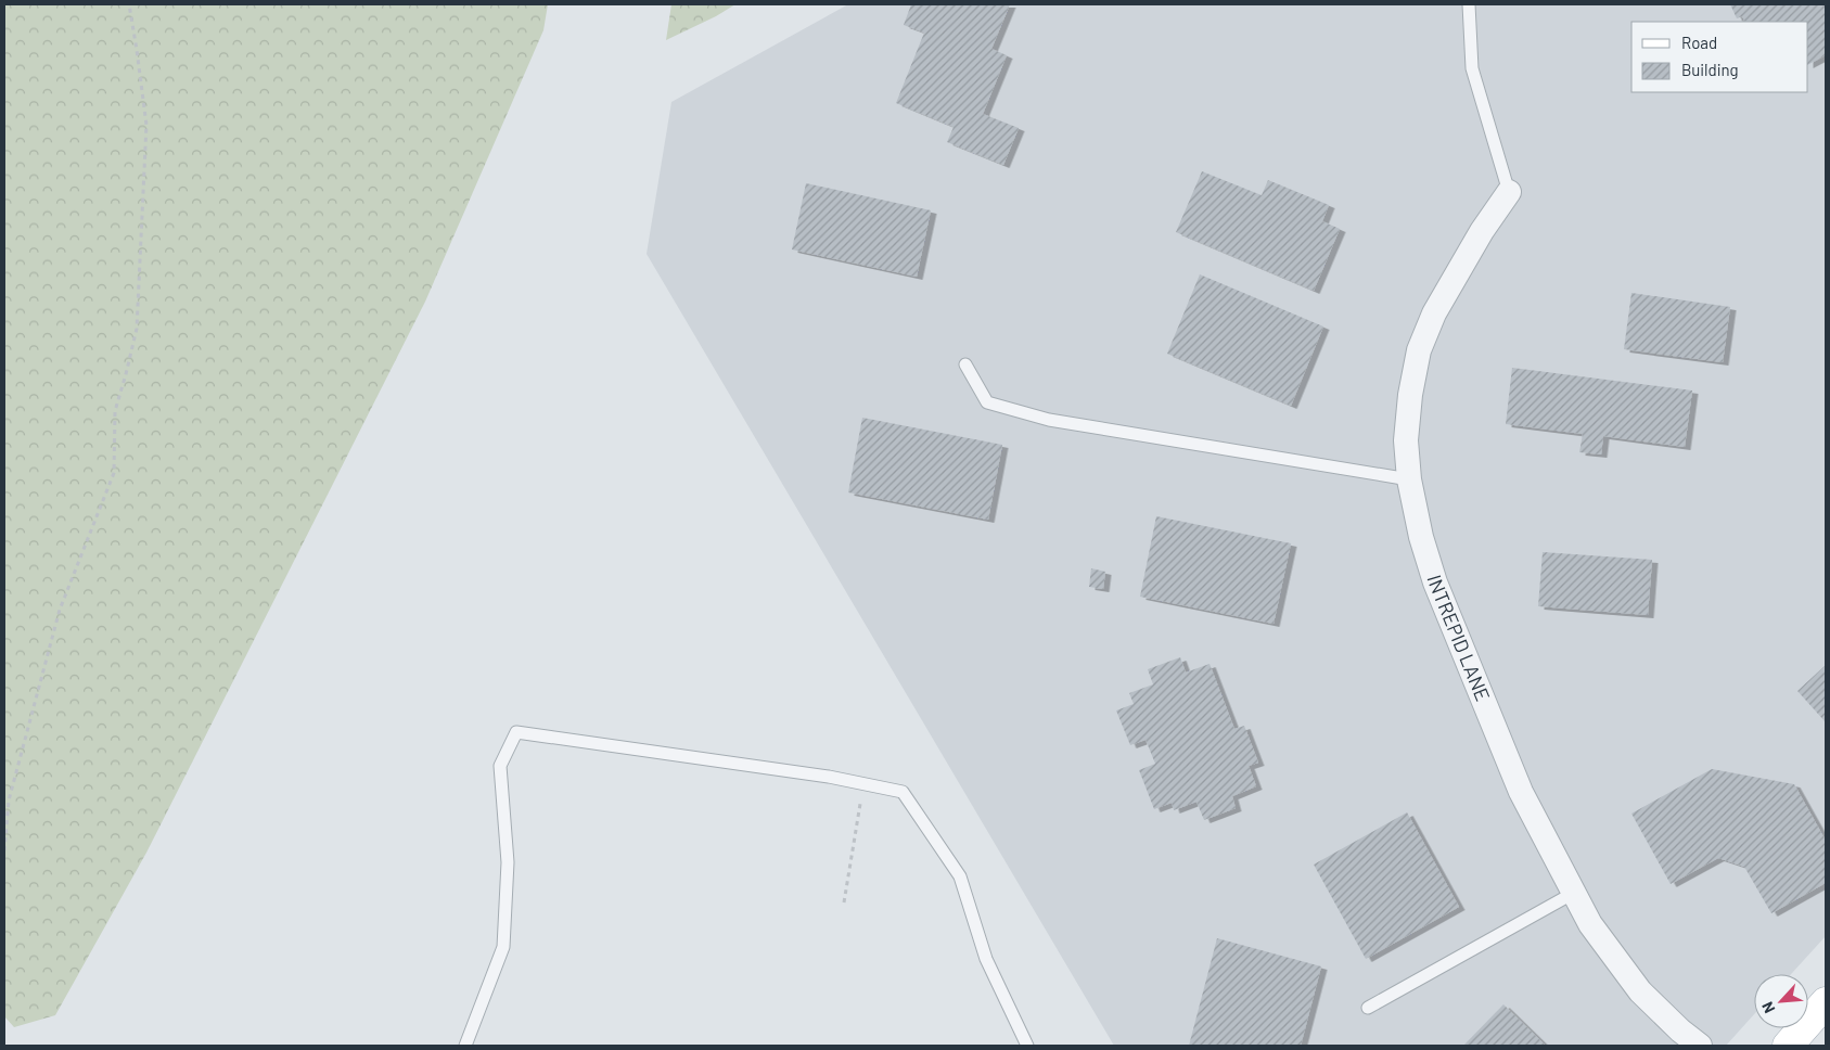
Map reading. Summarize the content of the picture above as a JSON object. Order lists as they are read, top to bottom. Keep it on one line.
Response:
{"streets":{"street":["INTREPID LANE"]},"legend":["Road","Building"],"north":"bottom left"}
